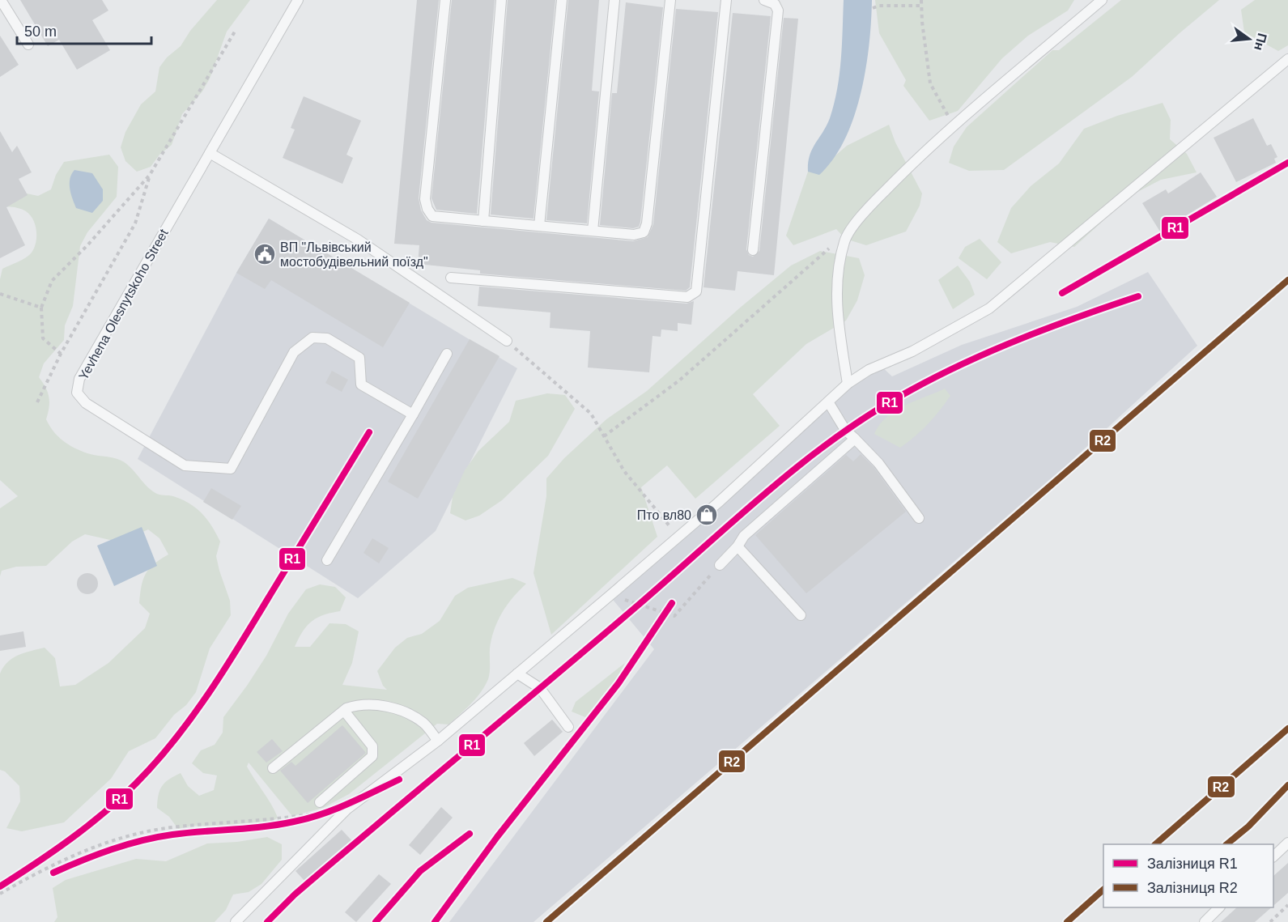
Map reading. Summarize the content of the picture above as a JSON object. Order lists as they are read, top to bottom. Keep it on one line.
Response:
{"streets":{"lane":["Yevhena Olesnytskoho Street"]},"places":{"public building":["ВП \"Львівський мостобудівельний поїзд\""],"shop":["Пто вл80"]},"lines":["rail line R1","rail line R2"],"legend":["Залізниця R1","Залізниця R2"],"scale_bar":"50 m","north":"right"}
